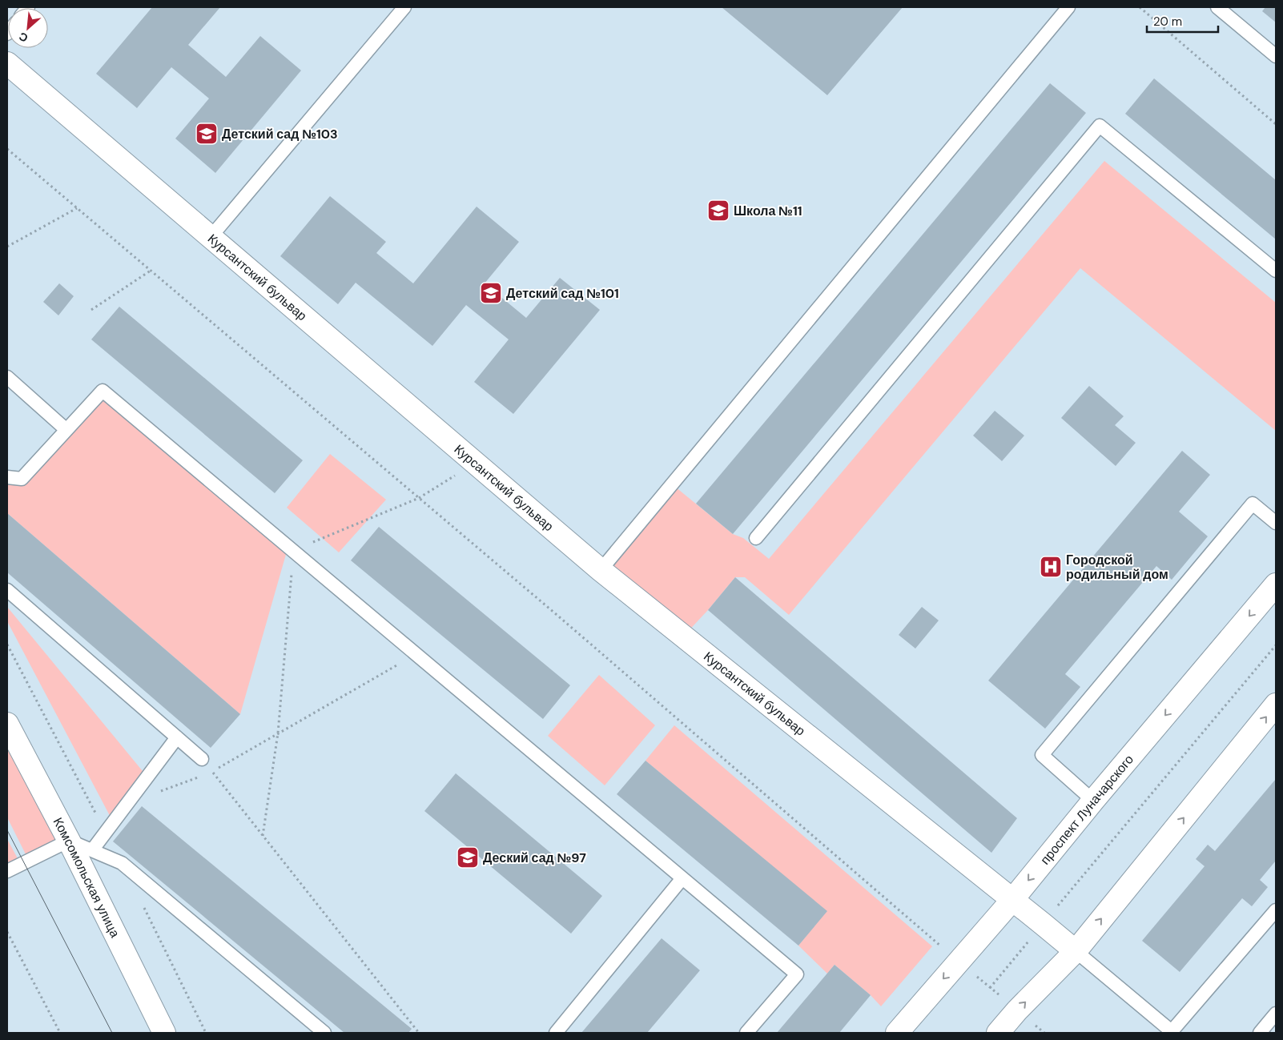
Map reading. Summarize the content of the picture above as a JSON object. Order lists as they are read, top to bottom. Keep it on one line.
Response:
{"streets":{"street":["Курсантский бульвар","проспект Луначарского","Комсомольская улица"]},"crossings":[["Курсантский бульвар","проспект Луначарского"]],"places":{"school or university":["Детский сад №103","Школа №11","Детский сад №101","Деский сад №97"],"hospital":["Городской родильный дом"]},"scale_bar":"20 m","north":"bottom left"}
